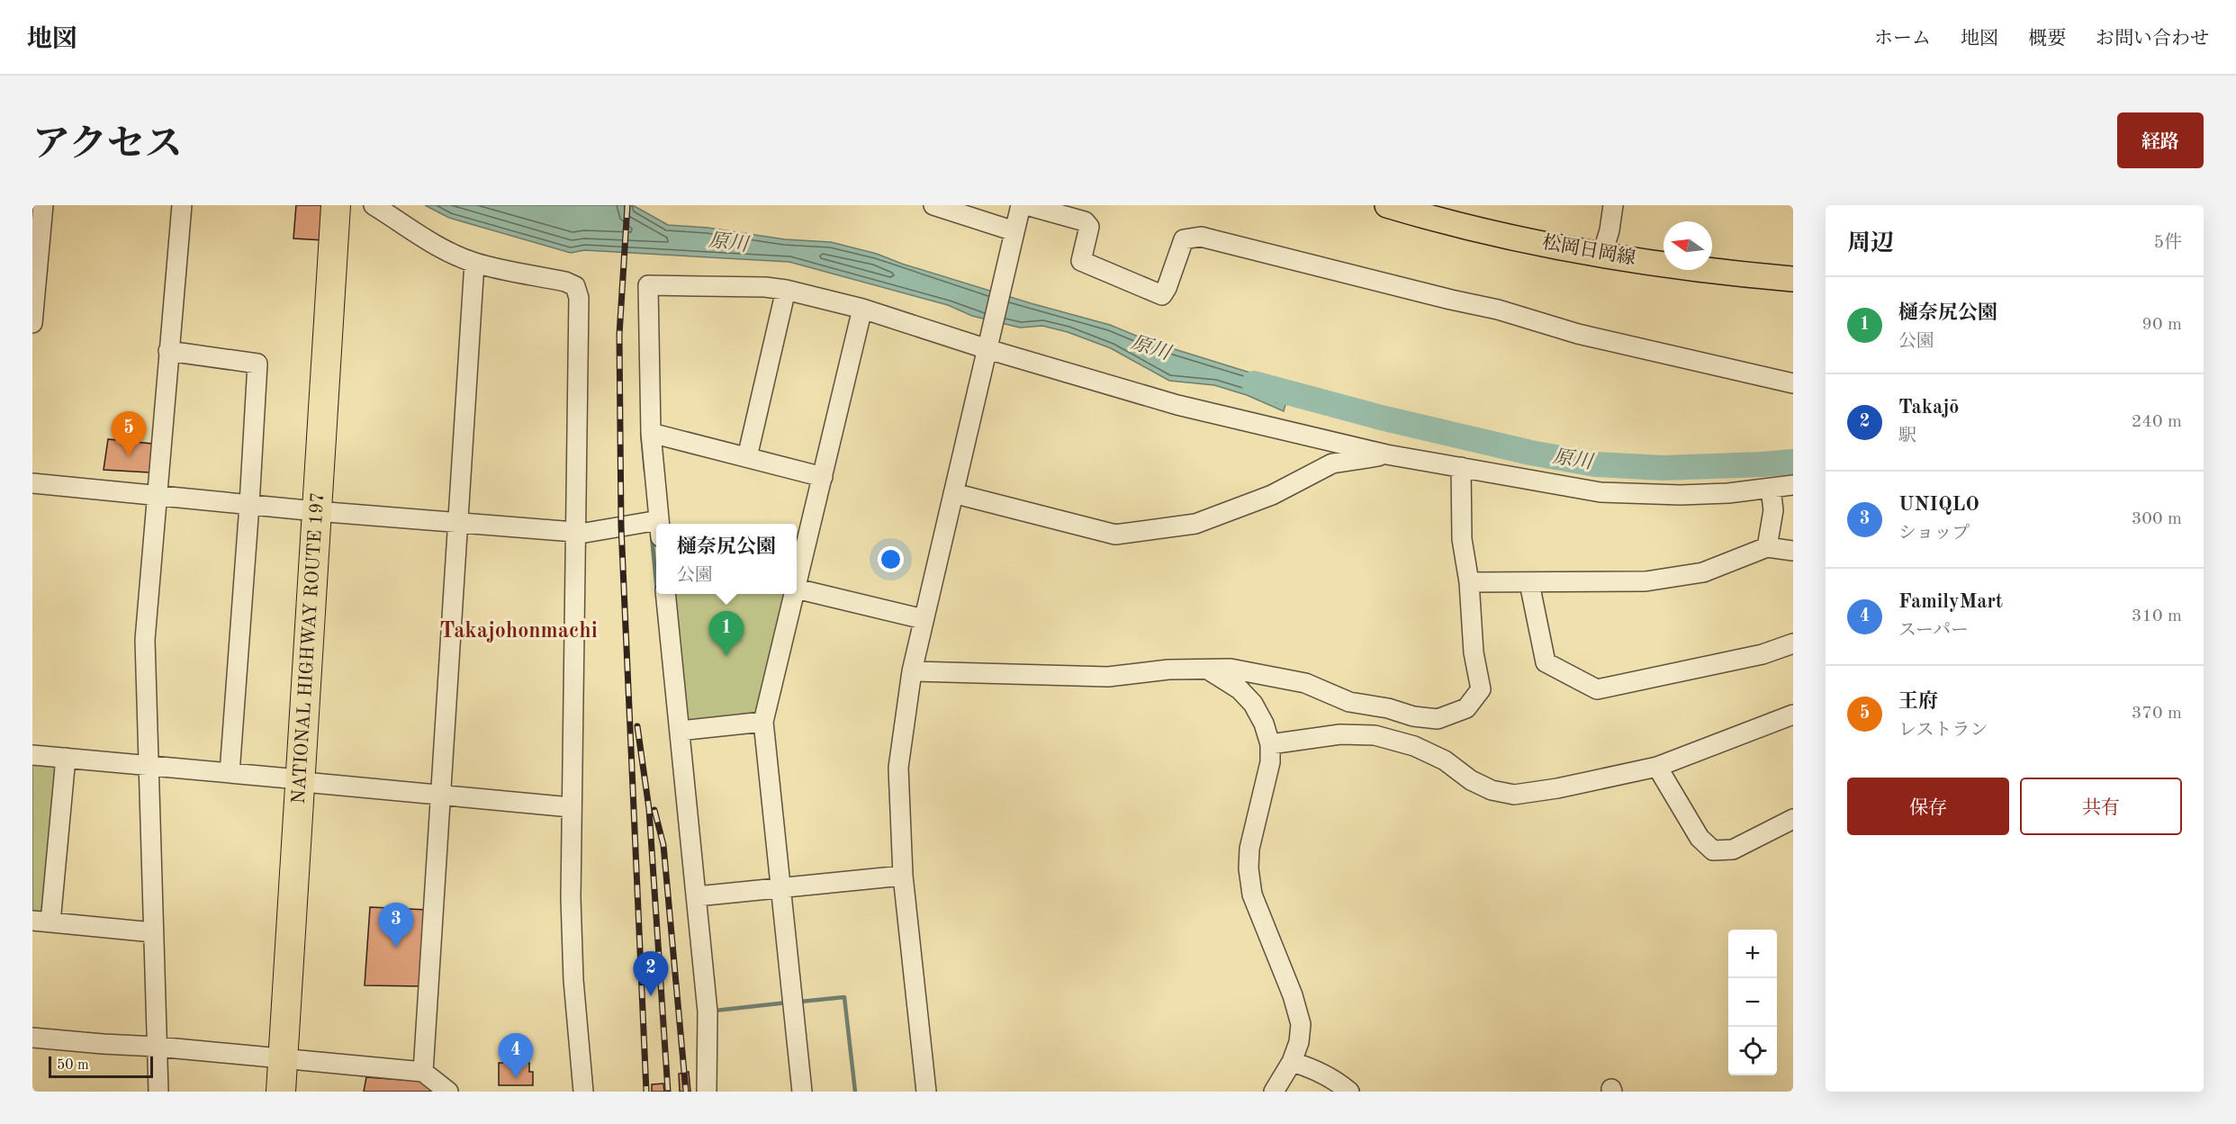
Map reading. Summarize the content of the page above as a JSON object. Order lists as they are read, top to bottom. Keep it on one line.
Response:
{"streets":{"highway":["NATIONAL HIGHWAY ROUTE 197"],"main road":["松岡日岡線"]},"districts":["Takajohonmachi"],"water":["原川"],"scale_bar":"50 m","north":"left","page":{"header":"地図","nav":["ホーム","地図","概要","お問い合わせ"],"title":"アクセス","buttons":["経路",["保存","共有"]],"heading":["周辺","5件"],"list":[{"mark":"1","name":"樋奈尻公園","note":"公園","value":"90 m"},{"mark":"2","name":"Takajō","note":"駅","value":"240 m"},{"mark":"3","name":"UNIQLO","note":"ショップ","value":"300 m"},{"mark":"4","name":"FamilyMart","note":"スーパー","value":"310 m"},{"mark":"5","name":"王府","note":"レストラン","value":"370 m"}],"pins":["5","1","3","2","4"],"popup":["樋奈尻公園","公園"],"map_buttons":["+","−"],"scale":"50 m"}}
